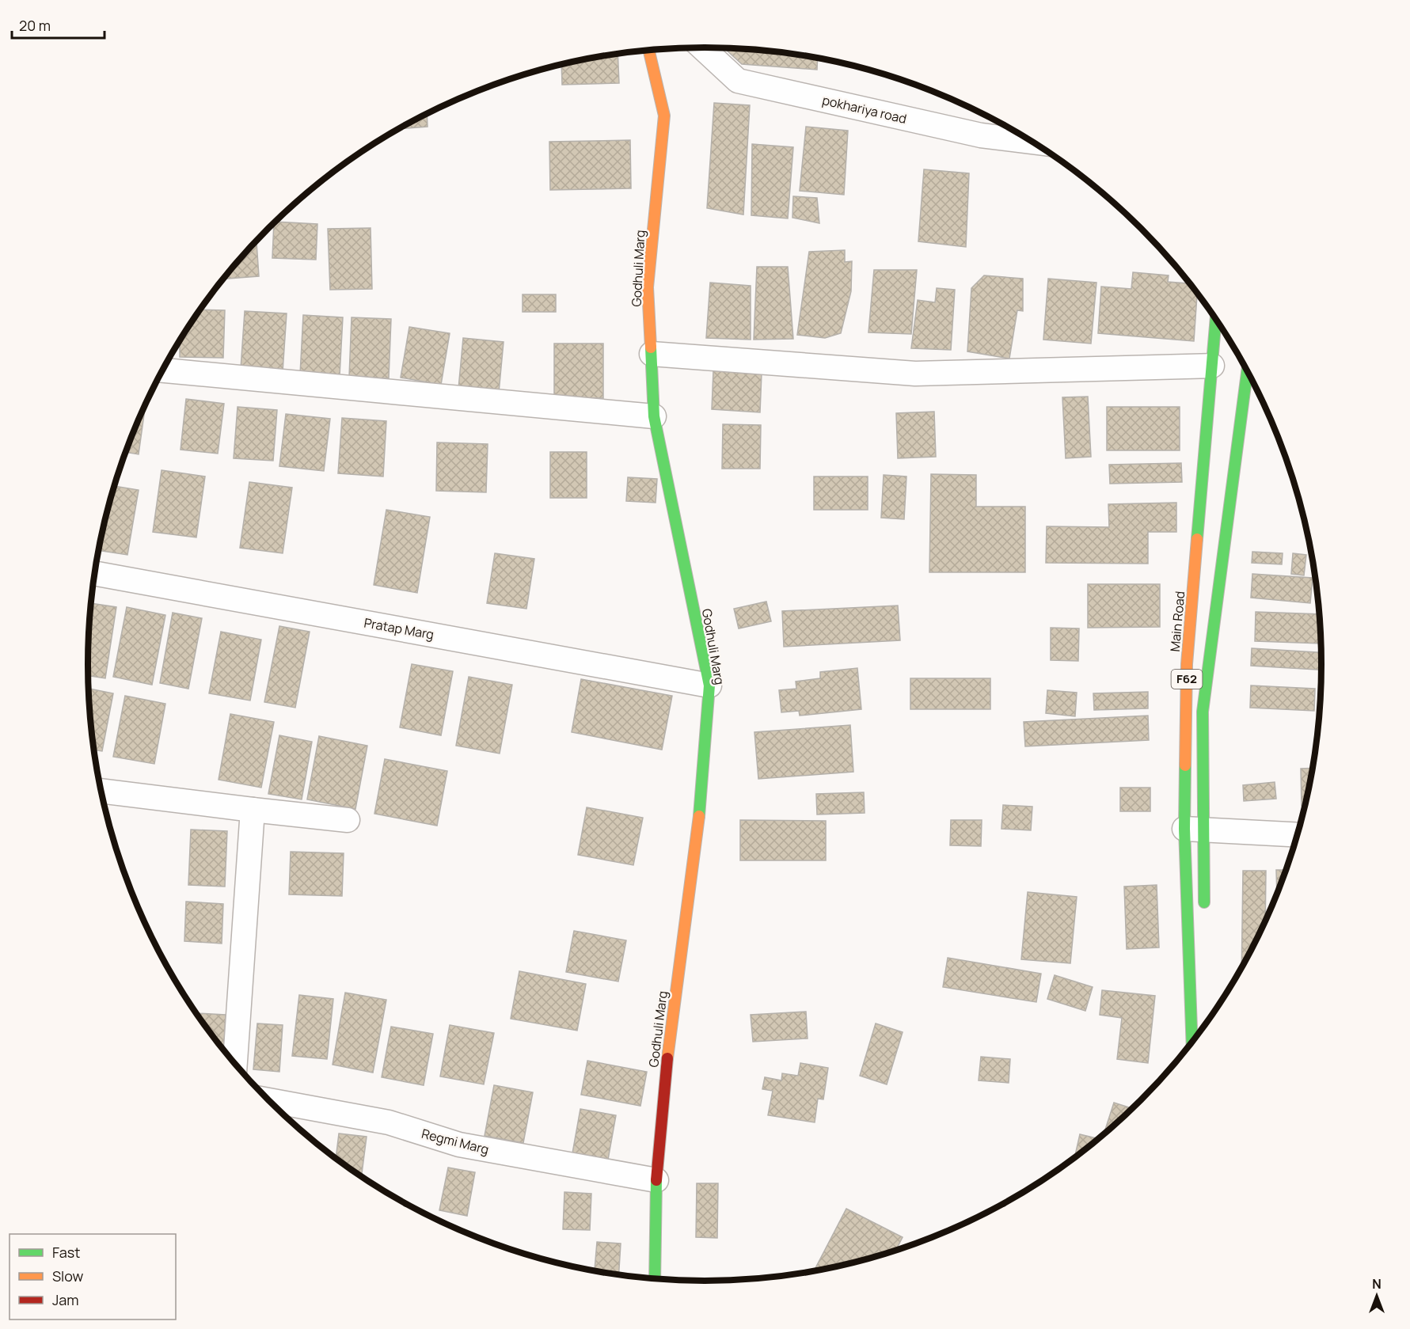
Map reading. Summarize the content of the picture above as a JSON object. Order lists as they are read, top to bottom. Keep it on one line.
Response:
{"streets":{"main road":["Godhuli Marg","Main Road","F62"],"street":["pokhariya road","Pratap Marg","Regmi Marg"]},"crossings":[["Godhuli Marg","Pratap Marg"],["Godhuli Marg","Regmi Marg"]],"legend":["Fast","Slow","Jam"],"scale_bar":"20 m","north":"top"}
